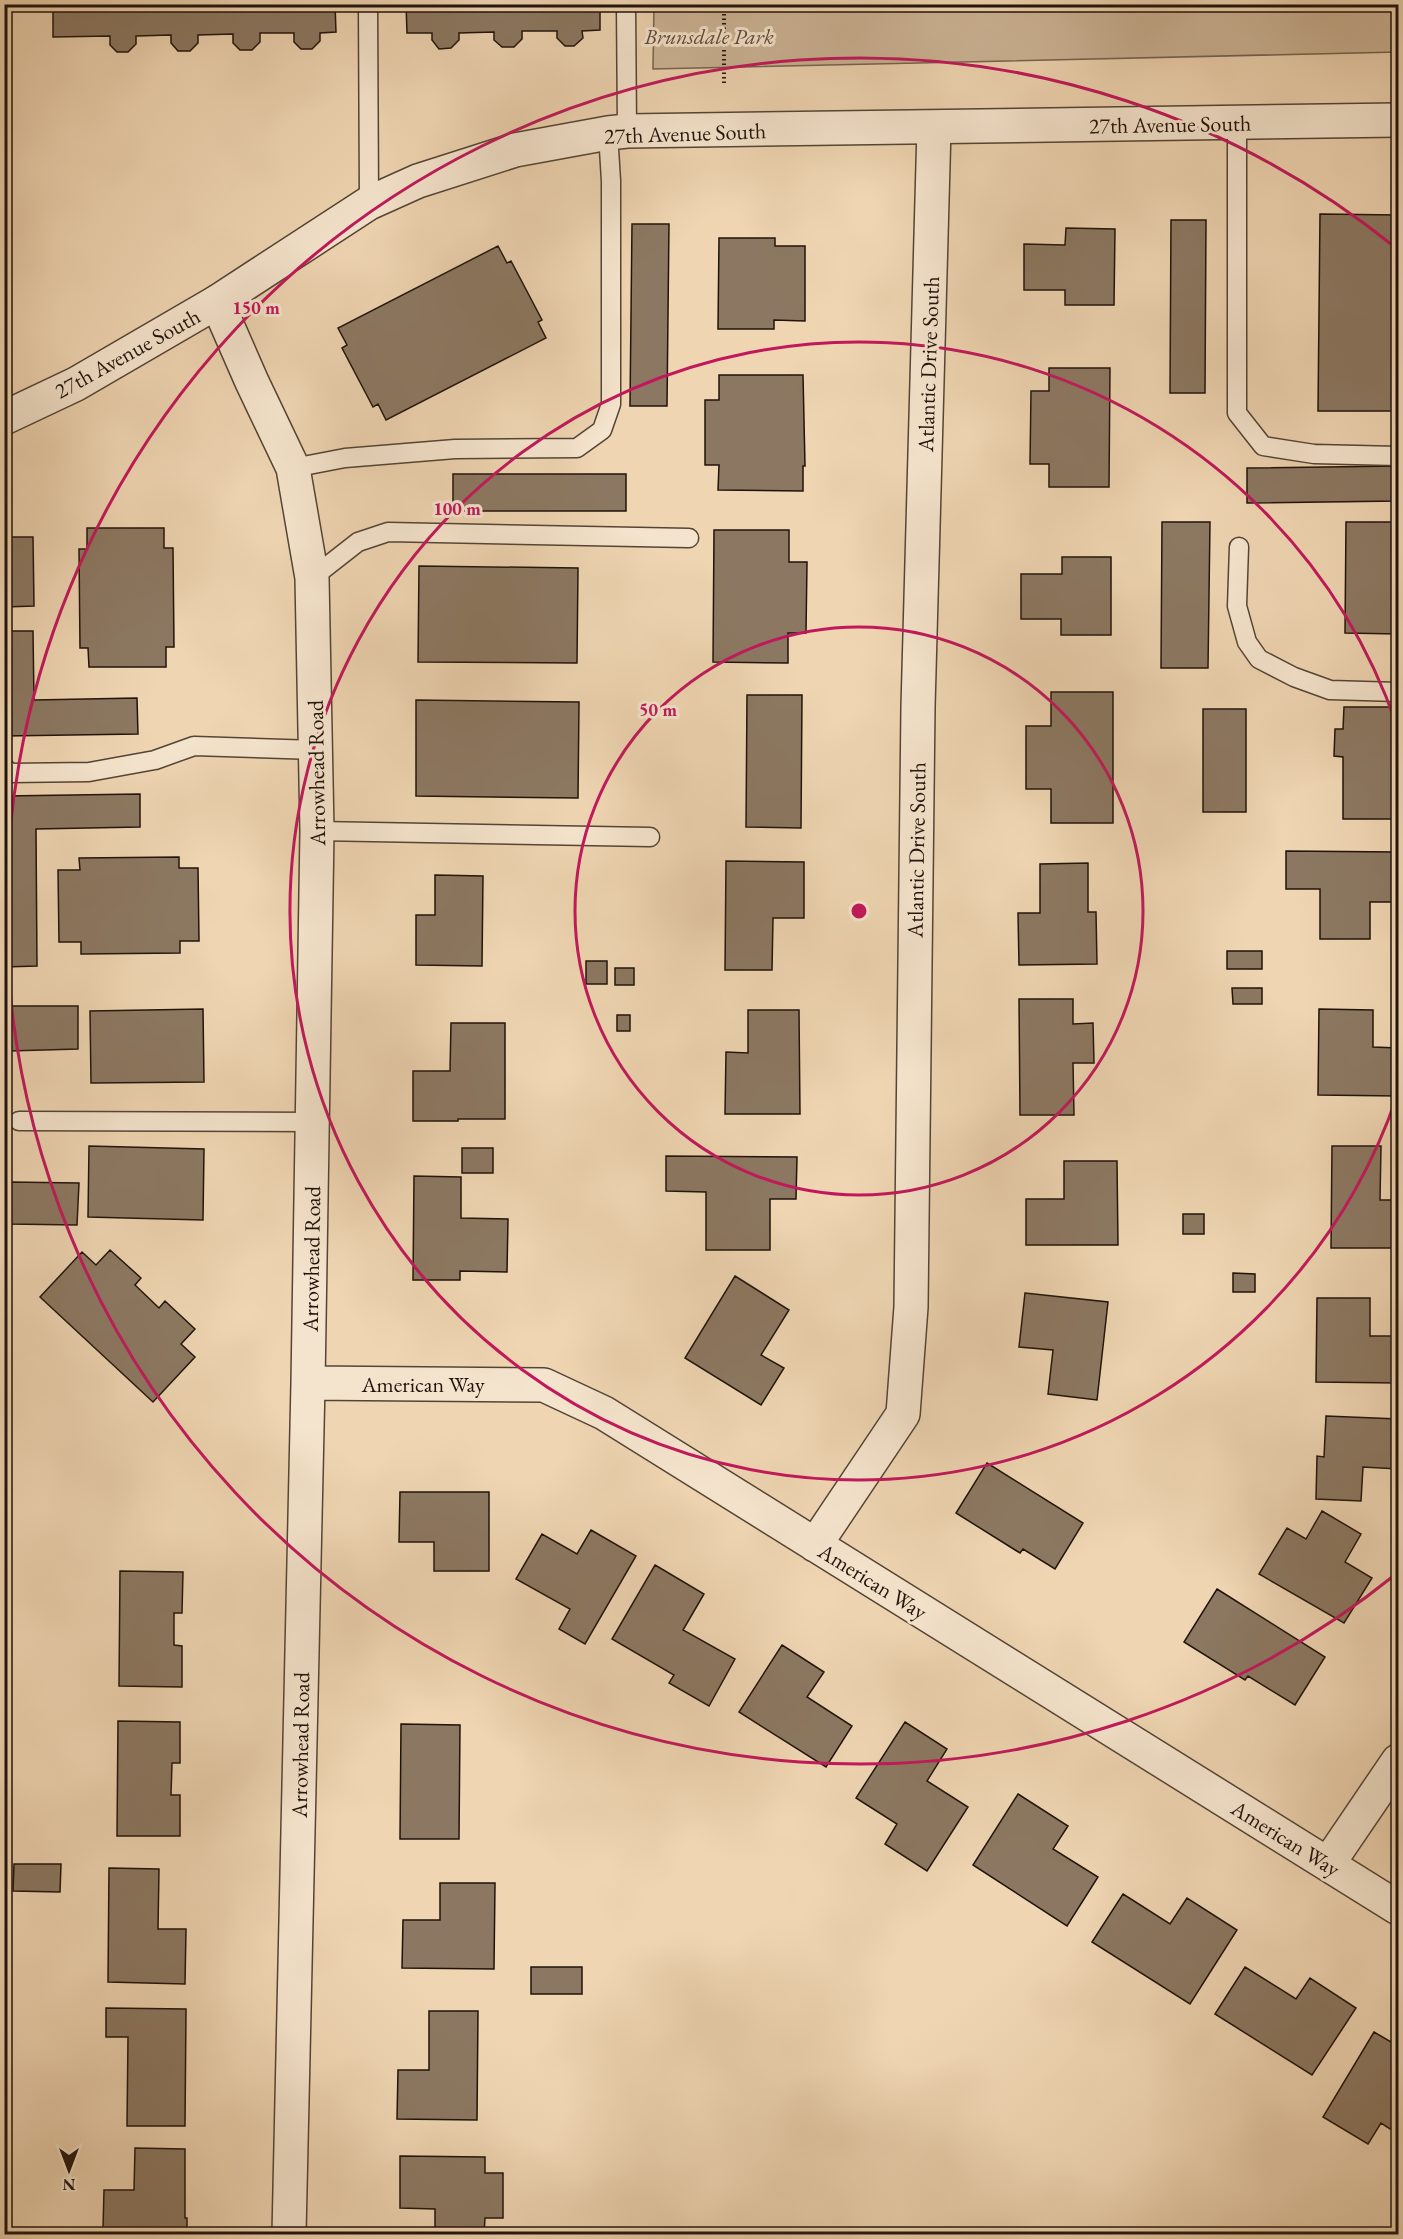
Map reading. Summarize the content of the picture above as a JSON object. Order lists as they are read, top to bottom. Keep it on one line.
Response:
{"streets":{"street":["27th Avenue South","Atlantic Drive South","Arrowhead Road","American Way"]},"crossings":[["27th Avenue South","Atlantic Drive South"],["27th Avenue South","Arrowhead Road"],["Atlantic Drive South","American Way"],["Arrowhead Road","American Way"]],"parks":["Brunsdale Park"],"north":"bottom","rings":["150 m","100 m","50 m"]}
